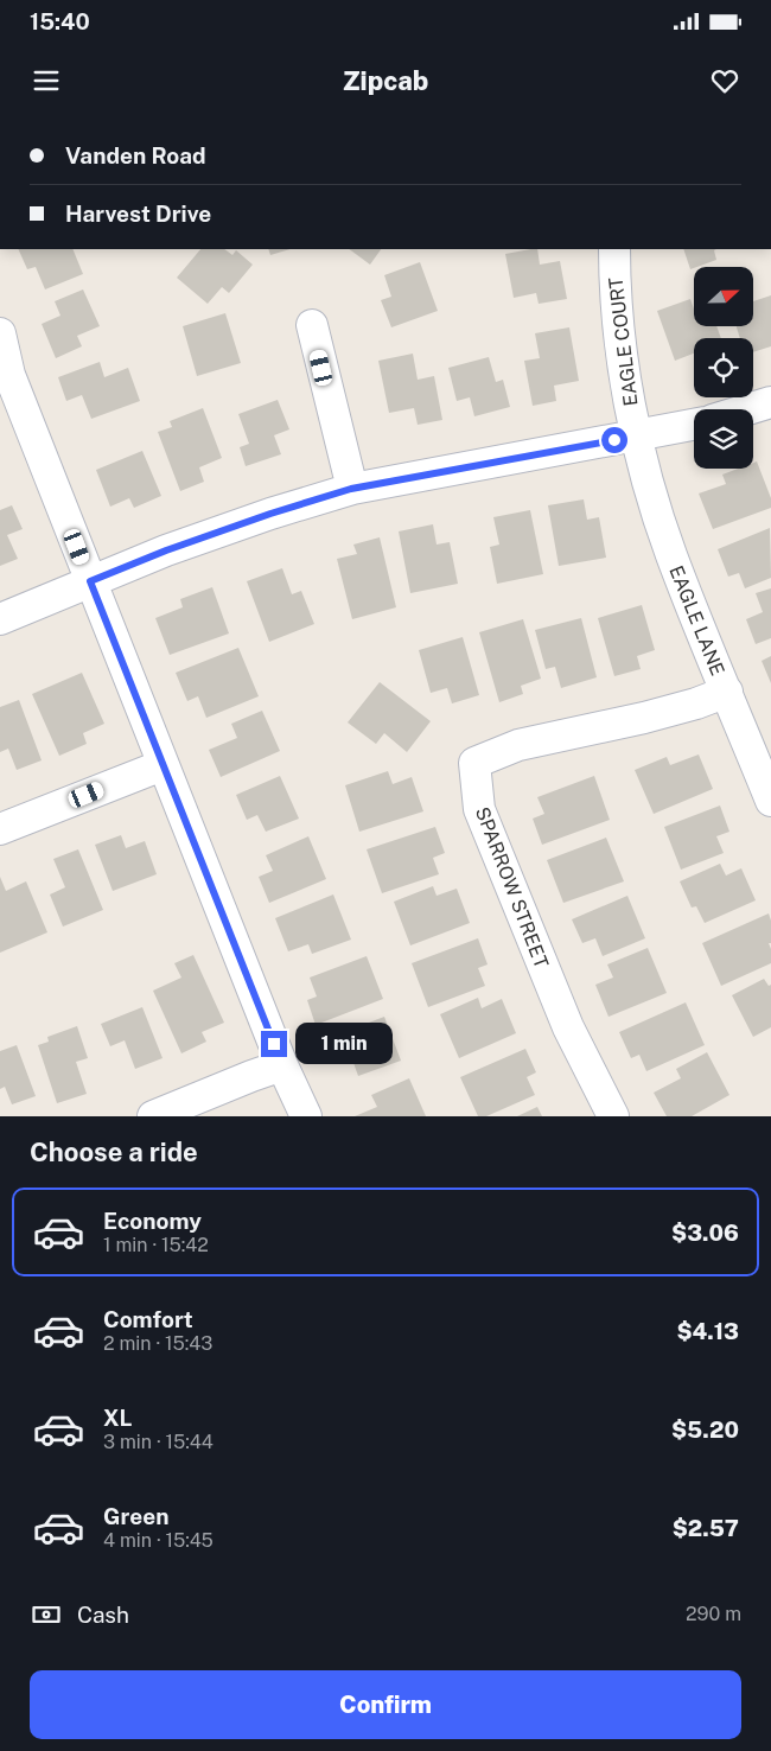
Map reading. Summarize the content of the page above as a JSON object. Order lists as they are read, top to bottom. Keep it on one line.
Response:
{"streets":{"street":["EAGLE COURT","EAGLE LANE","SPARROW STREET"]},"crossings":[["EAGLE COURT","EAGLE LANE"],["EAGLE LANE","SPARROW STREET"]],"north":"right","page":{"status":"15:40","header":"Zipcab","banner":["Vanden Road","Harvest Drive"],"bubble":"1 min","heading":"Choose a ride","list":[{"name":"Economy","note":"1 min · 15:42","value":"$3.06"},{"name":"Comfort","note":"2 min · 15:43","value":"$4.13"},{"name":"XL","note":"3 min · 15:44","value":"$5.20"},{"name":"Green","note":"4 min · 15:45","value":"$2.57"}],"pay":["Cash","290 m"],"buttons":"Confirm"}}
